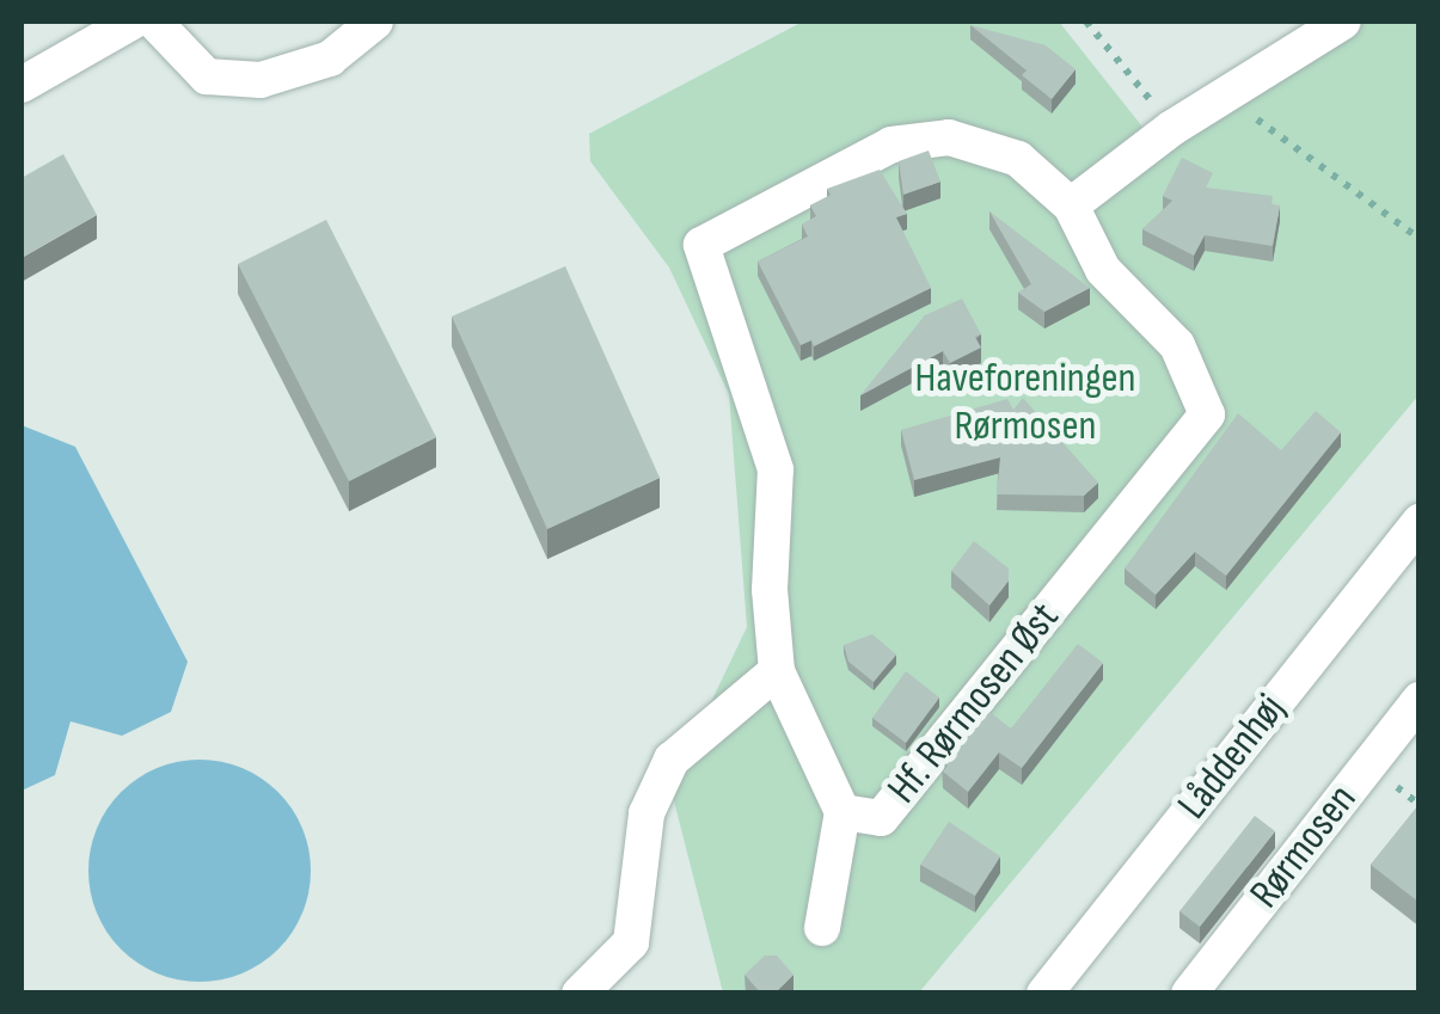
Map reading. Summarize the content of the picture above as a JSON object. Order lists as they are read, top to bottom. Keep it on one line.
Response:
{"streets":{"street":["Hf. Rørmosen Øst","Låddenhøj","Rørmosen"]},"parks":["Haveforeningen Rørmosen"]}
